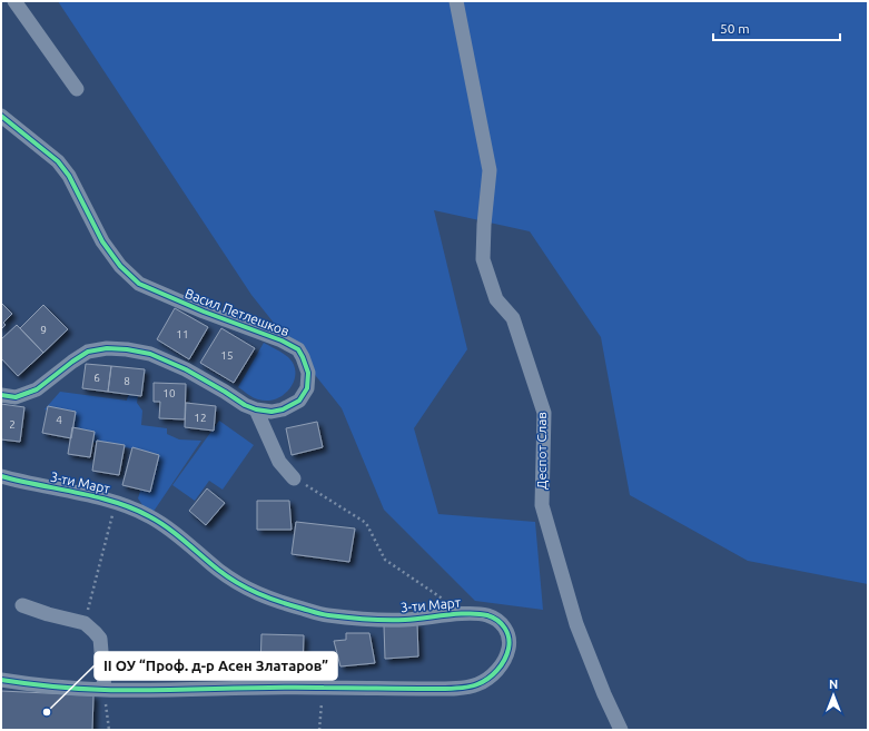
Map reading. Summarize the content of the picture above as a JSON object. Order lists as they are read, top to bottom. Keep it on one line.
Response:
{"streets":{"street":["Васил Петлешков","Деспот Слав","3-ти Март"]},"places":["II ОУ “Проф. д-р Асен Златаров”"],"house_numbers":["9","11","15","6","8","10","12","4","2"],"scale_bar":"50 m","north":"top"}
